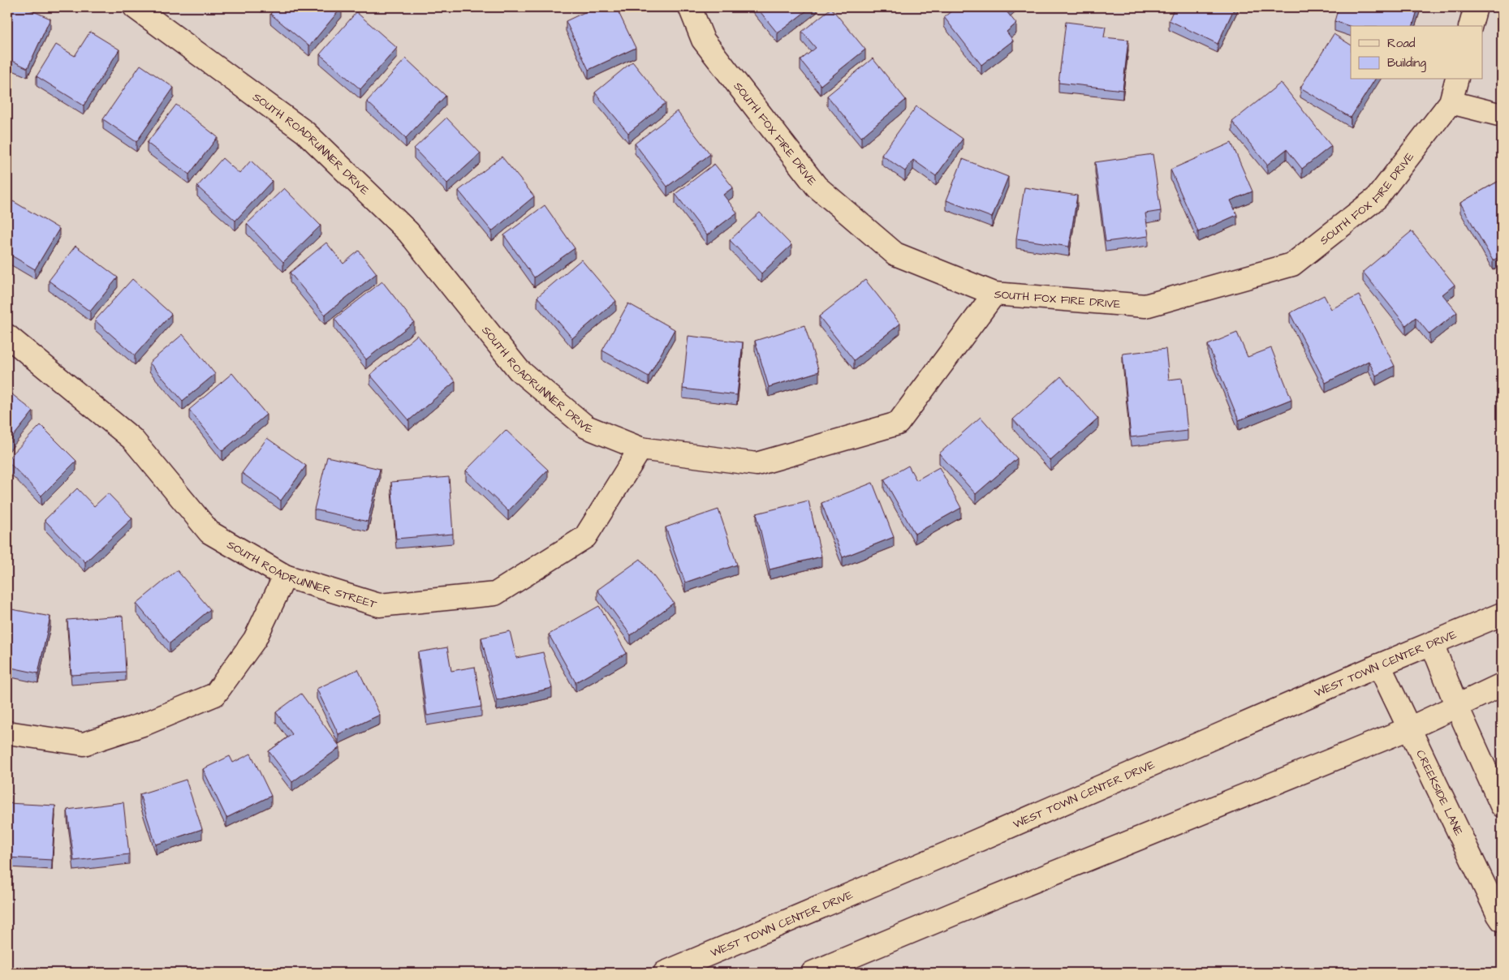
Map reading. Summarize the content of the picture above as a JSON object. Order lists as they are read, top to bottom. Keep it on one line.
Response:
{"streets":{"street":["SOUTH FOX FIRE DRIVE","SOUTH ROADRUNNER DRIVE","SOUTH ROADRUNNER STREET","WEST TOWN CENTER DRIVE","CREEKSIDE LANE"]},"crossings":[["SOUTH FOX FIRE DRIVE","SOUTH ROADRUNNER DRIVE"],["SOUTH ROADRUNNER DRIVE","SOUTH ROADRUNNER STREET"],["WEST TOWN CENTER DRIVE","CREEKSIDE LANE"]],"legend":["Road","Building"]}
